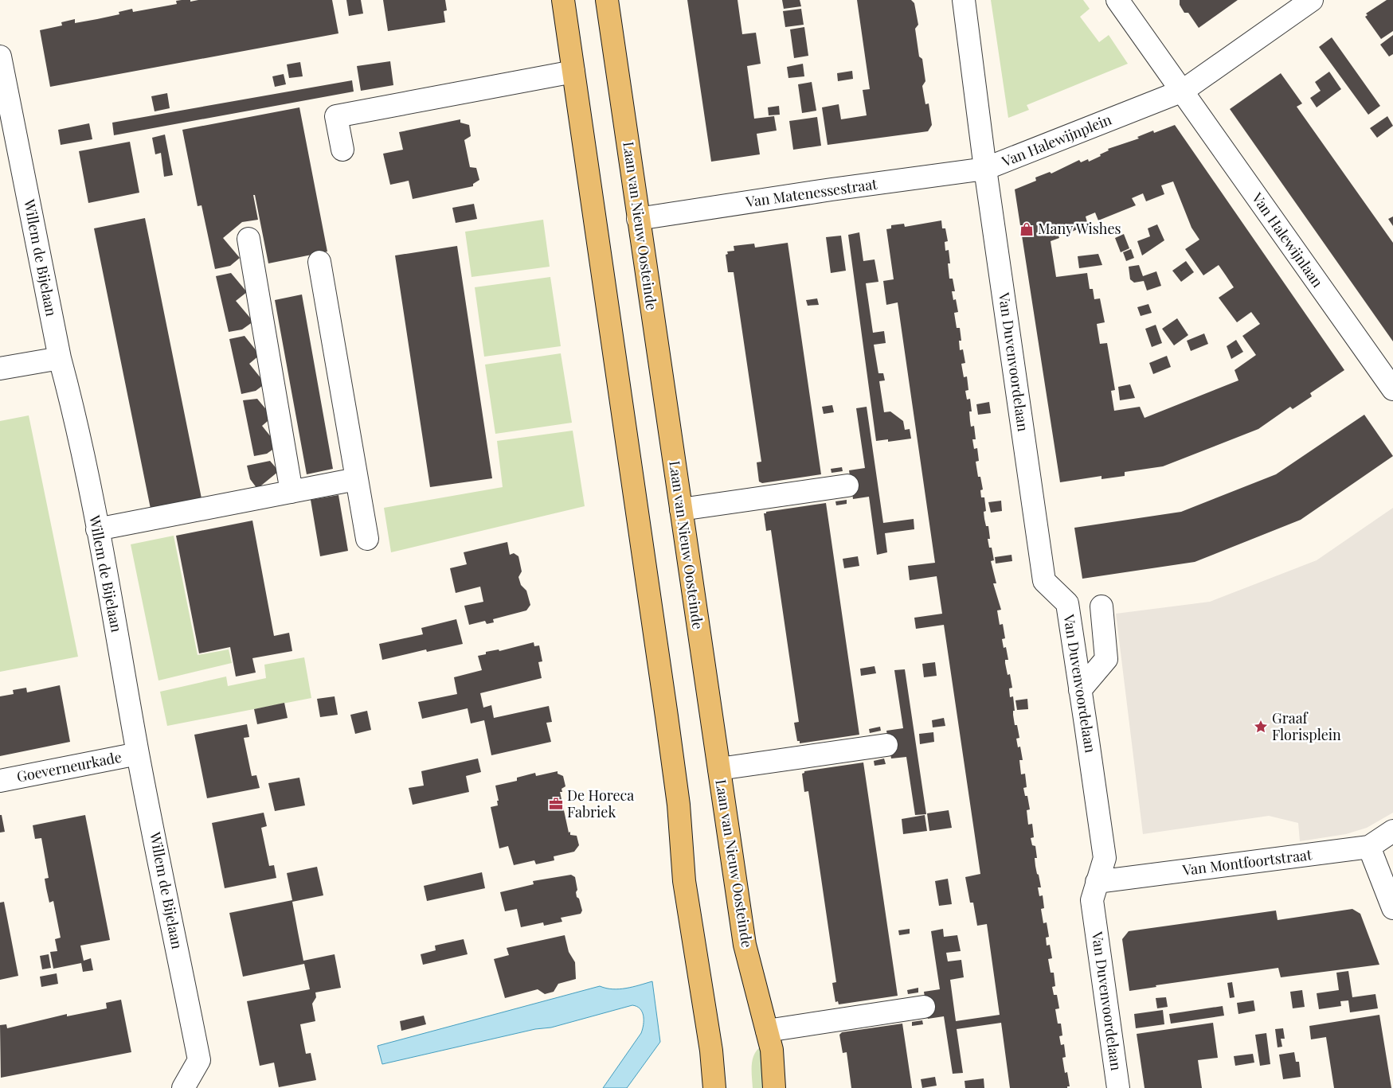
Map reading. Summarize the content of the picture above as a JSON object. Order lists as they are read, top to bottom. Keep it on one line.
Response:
{"streets":{"main road":["Laan van Nieuw Oosteinde"],"street":["Van Halewijnplein","Van Matenessestraat","Van Halewijnlaan","Willem de Bijelaan","Van Duvenvoordelaan","Goeverneurkade","Van Montfoortstraat"]},"crossings":[["Van Halewijnplein","Van Matenessestraat"],["Van Halewijnplein","Van Halewijnlaan"],["Van Halewijnplein","Van Duvenvoordelaan"],["Van Matenessestraat","Laan van Nieuw Oosteinde"],["Van Matenessestraat","Van Duvenvoordelaan"],["Willem de Bijelaan","Goeverneurkade"],["Van Duvenvoordelaan","Van Montfoortstraat"]],"places":{"shop":["Many Wishes"],"place":["Graaf Florisplein"],"office":["De Horeca Fabriek"]}}
